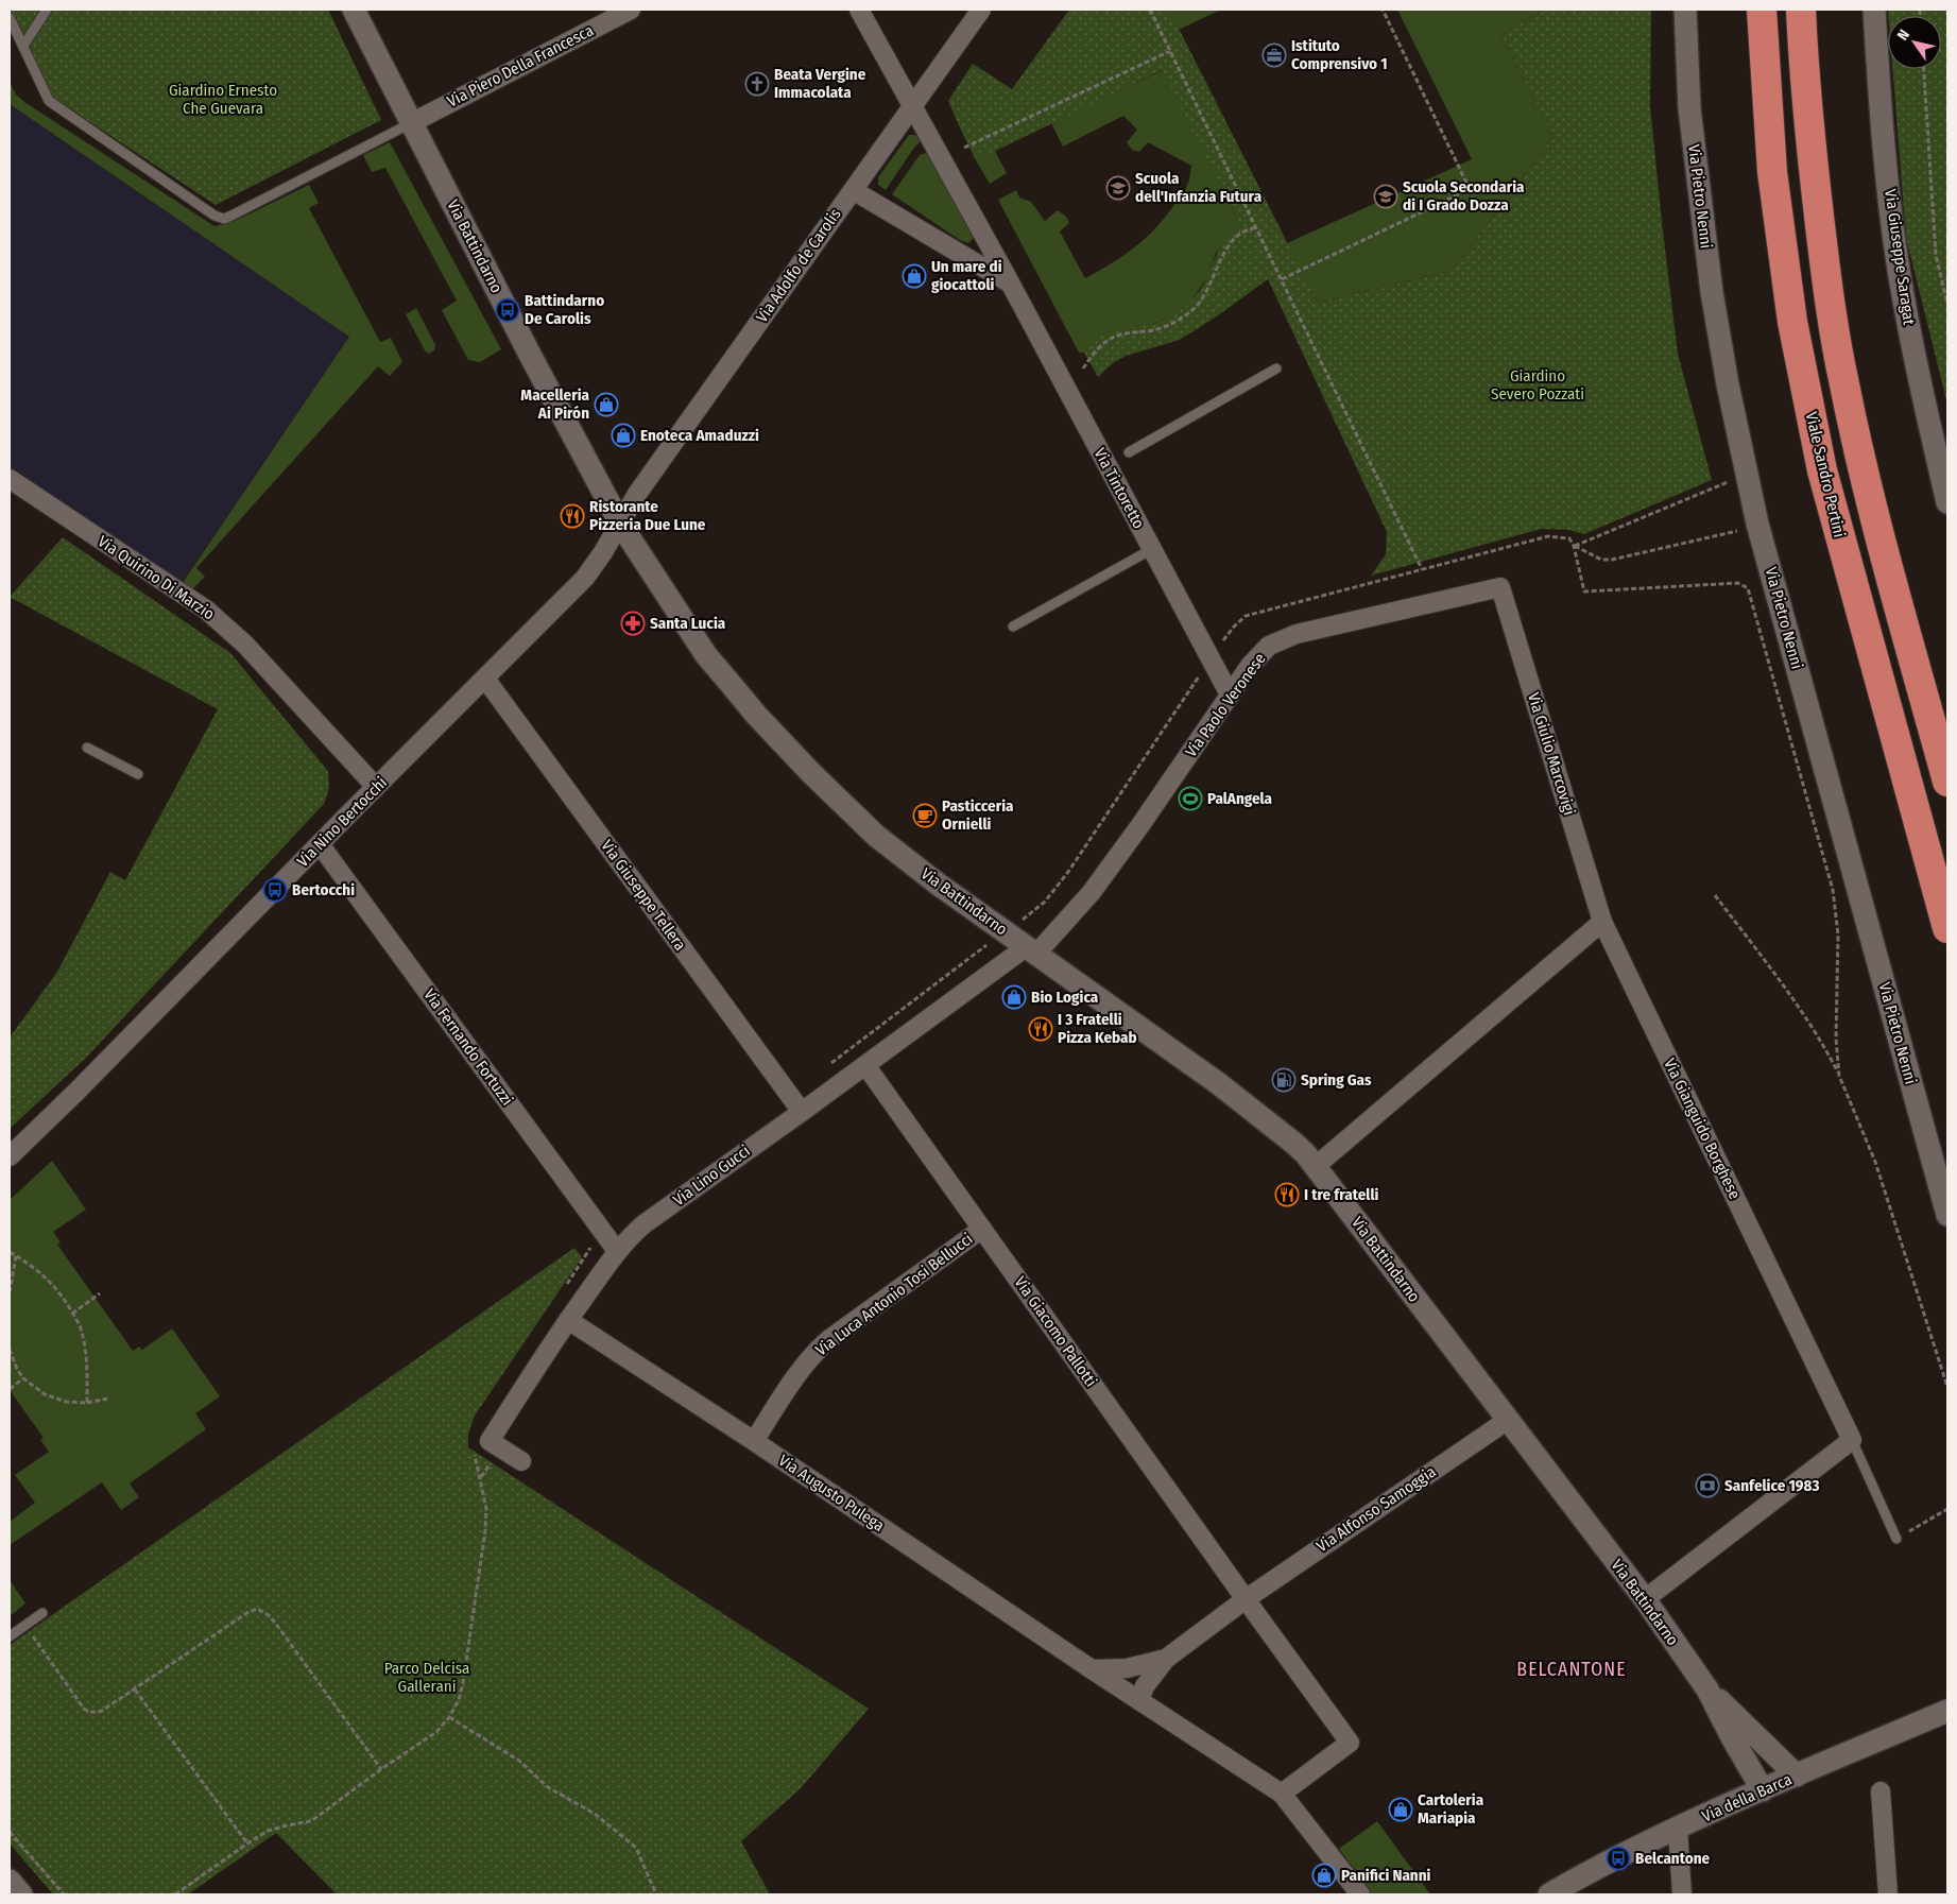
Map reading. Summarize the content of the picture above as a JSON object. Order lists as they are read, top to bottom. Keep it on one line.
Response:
{"streets":{"highway":["Viale Sandro Pertini"],"street":["Via Piero Della Francesca","Via Pietro Nenni","Via Battindarno","Via Giuseppe Saragat","Via Adolfo de Carolis","Via Tintoretto","Via Quirino Di Marzio","Via Paolo Veronese","Via Giulio Marcovigi","Via Nino Bertocchi","Via Giuseppe Tellera","Via Fernando Fortuzzi","Via Gianguido Borghese","Via Lino Gucci","Via Luca Antonio Tosi Bellucci","Via Giacomo Pallotti","Via Augusto Pulega","Via Alfonso Samoggia","Via della Barca"]},"crossings":[["Via Piero Della Francesca","Via Battindarno"],["Via Battindarno","Via Adolfo de Carolis"],["Via Battindarno","Via Paolo Veronese"],["Via Battindarno","Via Nino Bertocchi"],["Via Battindarno","Via Lino Gucci"],["Via Battindarno","Via Alfonso Samoggia"],["Via Battindarno","Via della Barca"],["Via Adolfo de Carolis","Via Tintoretto"],["Via Adolfo de Carolis","Via Nino Bertocchi"],["Via Tintoretto","Via Paolo Veronese"],["Via Quirino Di Marzio","Via Nino Bertocchi"],["Via Paolo Veronese","Via Giulio Marcovigi"],["Via Paolo Veronese","Via Lino Gucci"],["Via Giulio Marcovigi","Via Gianguido Borghese"],["Via Nino Bertocchi","Via Giuseppe Tellera"],["Via Nino Bertocchi","Via Fernando Fortuzzi"],["Via Giuseppe Tellera","Via Lino Gucci"],["Via Fernando Fortuzzi","Via Lino Gucci"],["Via Lino Gucci","Via Giacomo Pallotti"],["Via Lino Gucci","Via Augusto Pulega"],["Via Luca Antonio Tosi Bellucci","Via Giacomo Pallotti"],["Via Luca Antonio Tosi Bellucci","Via Augusto Pulega"],["Via Giacomo Pallotti","Via Augusto Pulega"],["Via Giacomo Pallotti","Via Alfonso Samoggia"]],"districts":["BELCANTONE"],"parks":["Giardino Ernesto Che Guevara","Giardino Severo Pozzati","Parco Delcisa Gallerani"],"places":{"office":["Istituto Comprensivo 1"],"church":["Beata Vergine Immacolata"],"school or university":["Scuola dell'Infanzia Futura","Scuola Secondaria di I Grado Dozza"],"shop":["Un mare di giocattoli","Macelleria Ai Pirón","Enoteca Amaduzzi","Bio Logica","Cartoleria Mariapia","Panifici Nanni"],"bus stop":["Battindarno De Carolis","Bertocchi","Belcantone"],"restaurant":["Ristorante Pizzeria Due Lune","I 3 Fratelli Pizza Kebab","I tre fratelli"],"pharmacy":["Santa Lucia"],"sports":["PalAngela"],"cafe":["Pasticceria Ornielli"],"fuel station":["Spring Gas"],"bank":["Sanfelice 1983"]},"north":"top left"}
